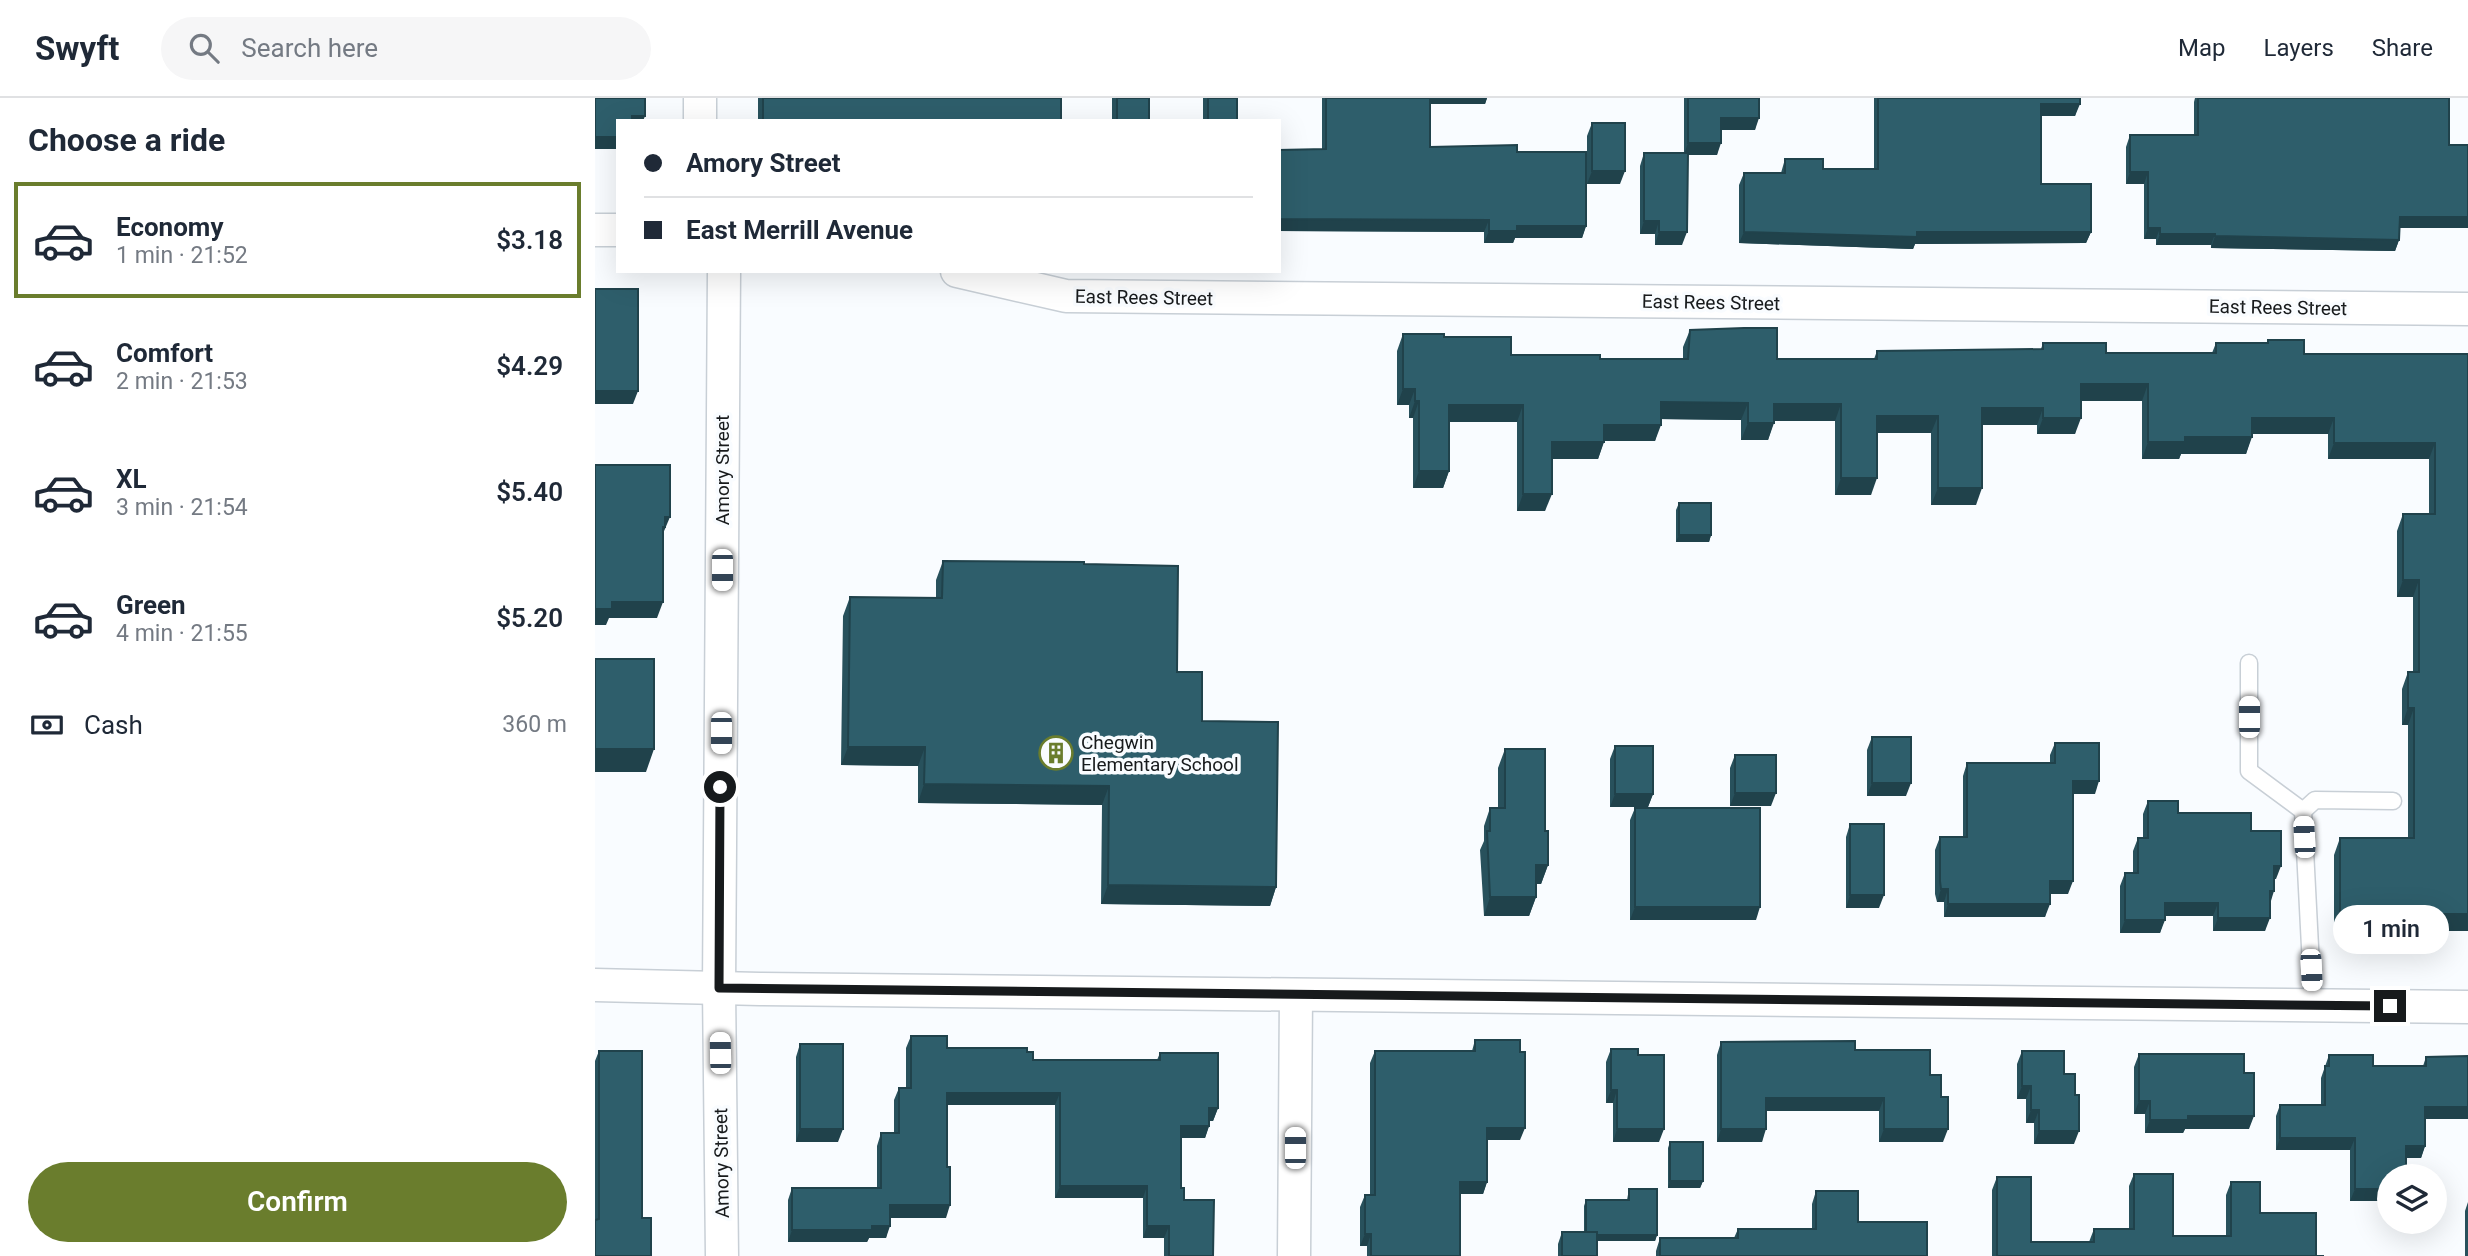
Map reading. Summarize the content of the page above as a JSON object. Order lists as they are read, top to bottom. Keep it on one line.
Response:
{"streets":{"street":["East Rees Street","Amory Street"]},"places":{"building":["Chegwin Elementary School"]},"page":{"header":"Swyft","search":"Search here","nav":["Map","Layers","Share"],"heading":"Choose a ride","banner":["Amory Street","East Merrill Avenue"],"list":[{"name":"Economy","note":"1 min · 21:52","value":"$3.18"},{"name":"Comfort","note":"2 min · 21:53","value":"$4.29"},{"name":"XL","note":"3 min · 21:54","value":"$5.40"},{"name":"Green","note":"4 min · 21:55","value":"$5.20"}],"pay":["Cash","360 m"],"bubble":"1 min","buttons":"Confirm"}}
